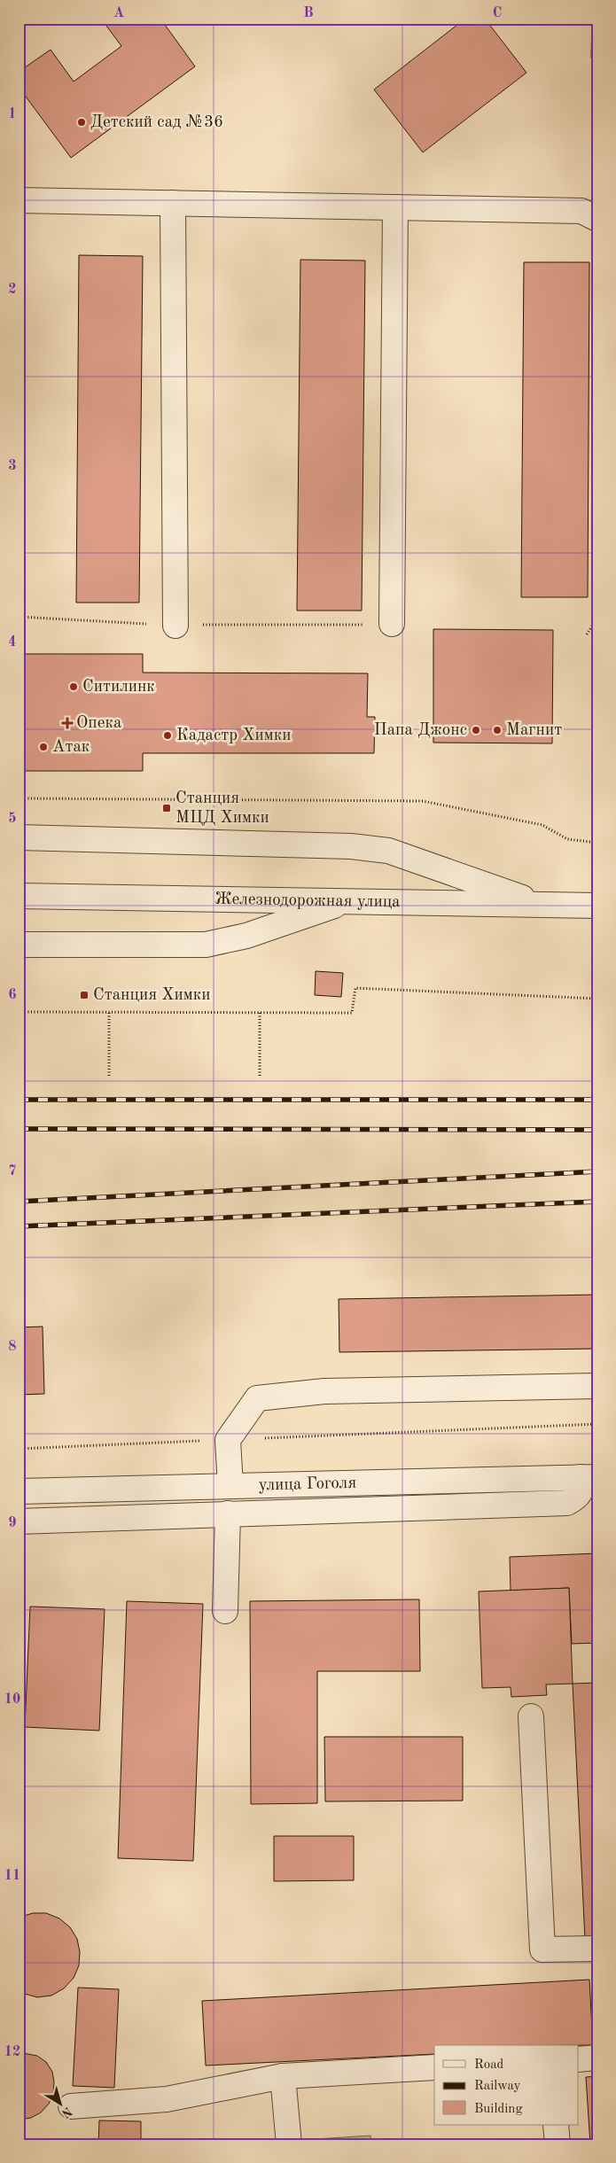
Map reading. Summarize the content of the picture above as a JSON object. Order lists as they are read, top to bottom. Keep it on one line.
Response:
{"streets":{"street":["Железнодорожная улица","улица Гоголя"]},"places":{"other":["Детский сад №36","Ситилинк","Папа Джонс","Магнит","Кадастр Химки","Атак"],"health":["Опека"],"transit":["Станция МЦД Химки","Станция Химки"]},"legend":["Road","Railway","Building"],"north":"bottom right","grid":{"columns":["A","B","C"],"rows":["1","2","3","4","5","6","7","8","9","10","11","12"]}}
